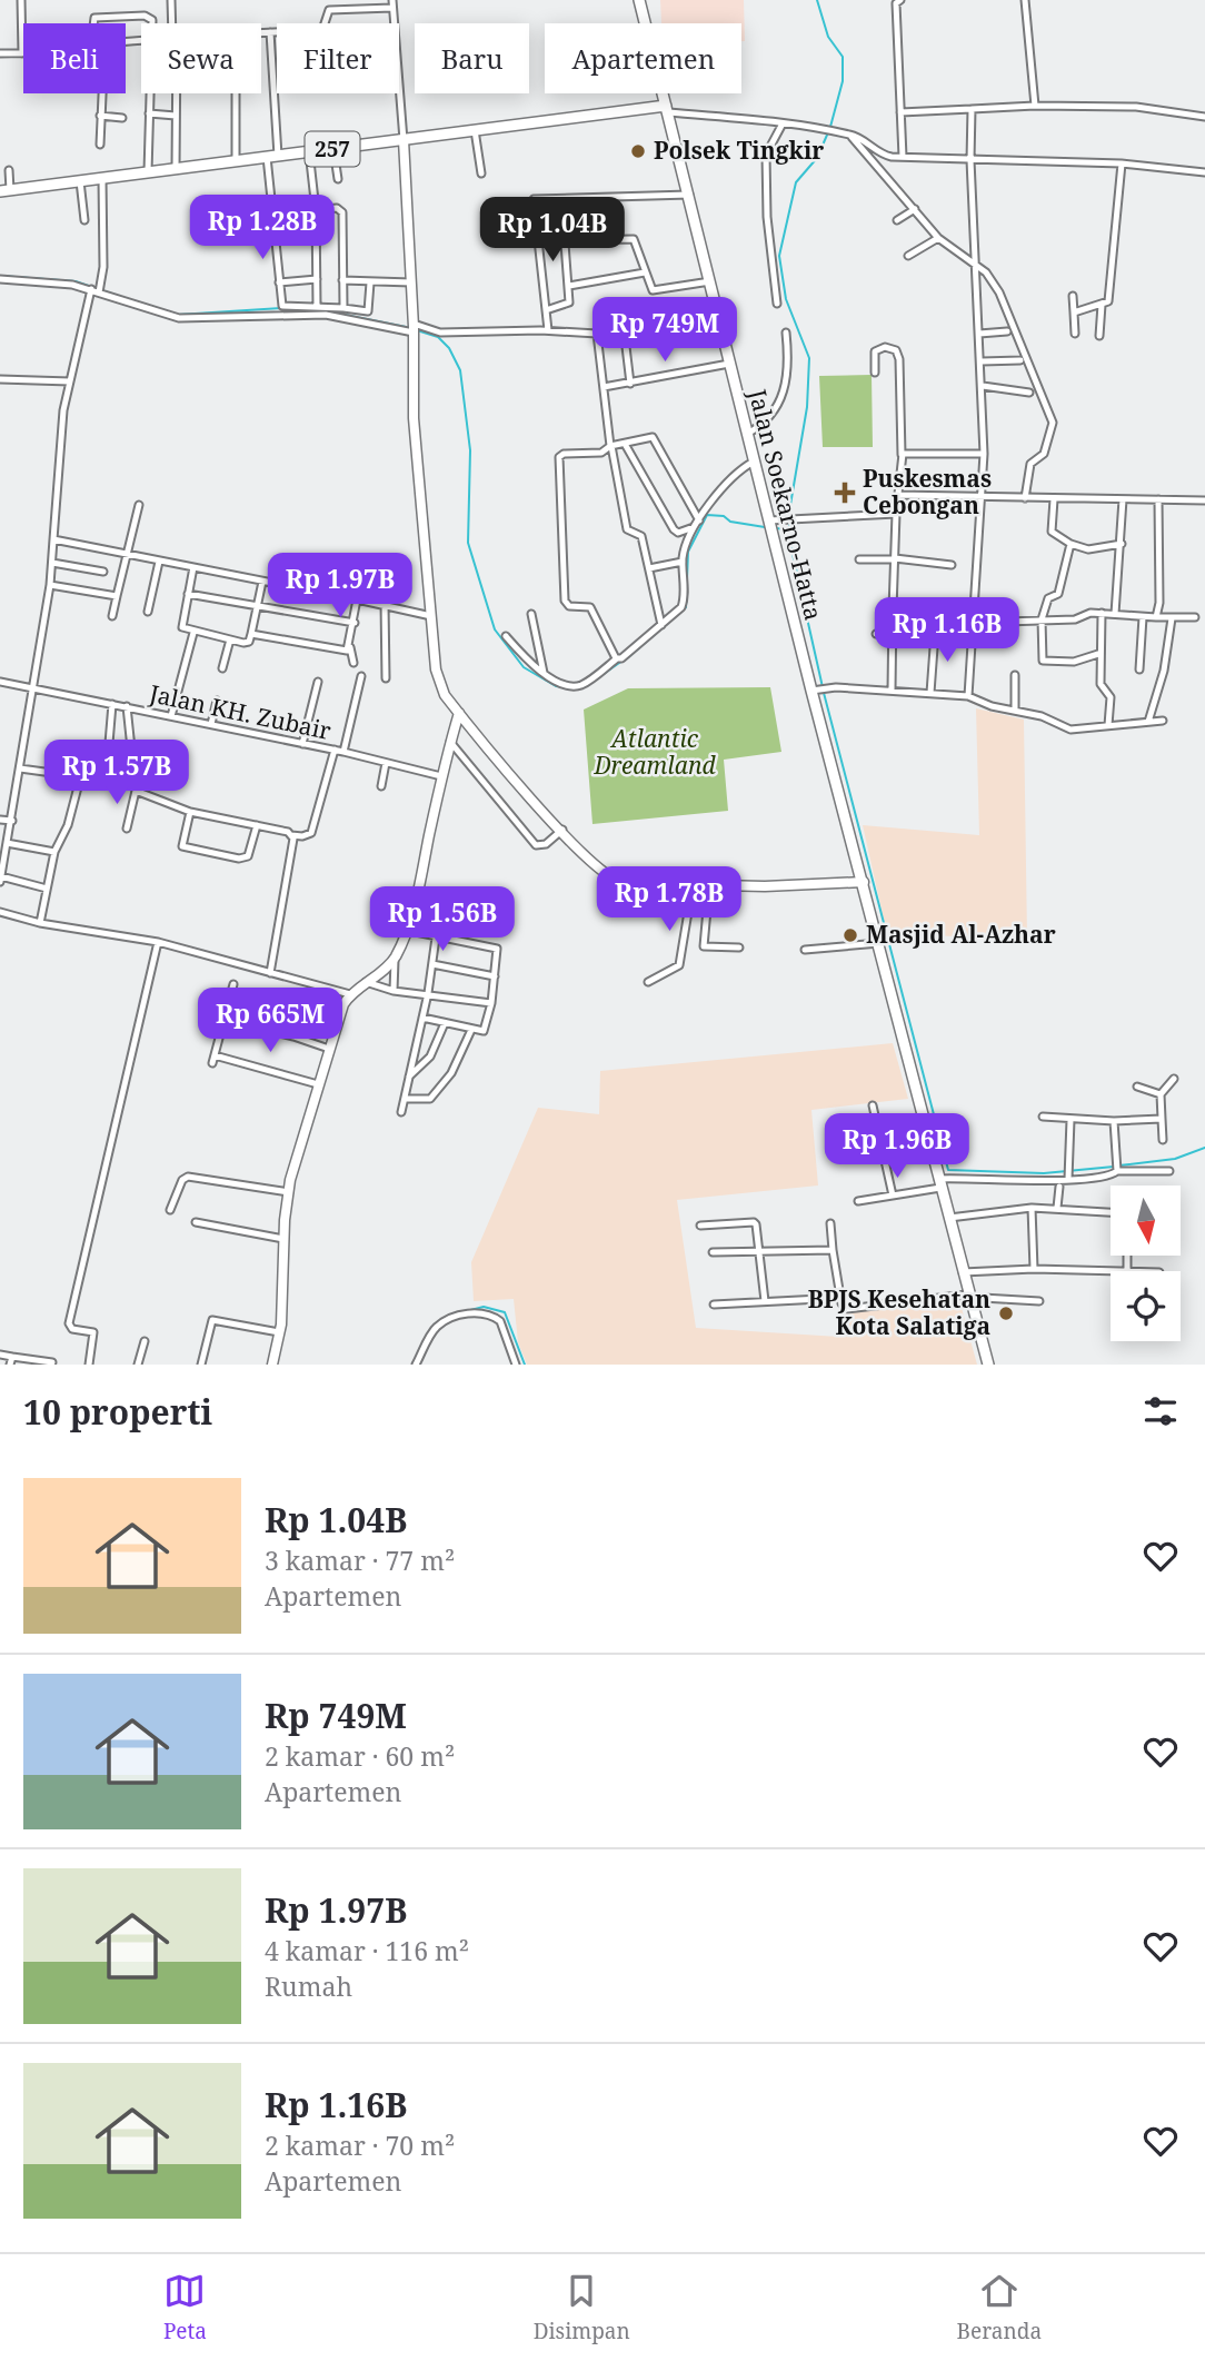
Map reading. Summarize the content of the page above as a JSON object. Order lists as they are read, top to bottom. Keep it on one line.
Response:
{"streets":{"main road":["257","Jalan Soekarno-Hatta"],"street":["Jalan KH. Zubair"]},"crossings":[["257","Jalan Soekarno-Hatta"]],"parks":["Atlantic Dreamland"],"places":{"other":["Polsek Tingkir","Masjid Al-Azhar","BPJS Kesehatan Kota Salatiga"],"health":["Puskesmas Cebongan"]},"north":"bottom","page":{"chip":["Beli","Sewa","Filter","Baru","Apartemen"],"price":["Rp 1.28B","Rp 1.04B","Rp 749M","Rp 1.97B","Rp 1.16B","Rp 1.57B","Rp 1.78B","Rp 1.56B","Rp 665M","Rp 1.96B"],"heading":"10 properti","list":[{"name":"Rp 1.04B","note":"3 kamar · 77 m² · Apartemen"},{"name":"Rp 749M","note":"2 kamar · 60 m² · Apartemen"},{"name":"Rp 1.97B","note":"4 kamar · 116 m² · Rumah"},{"name":"Rp 1.16B","note":"2 kamar · 70 m² · Apartemen"}],"tabs":["Peta","Disimpan","Beranda"]}}
